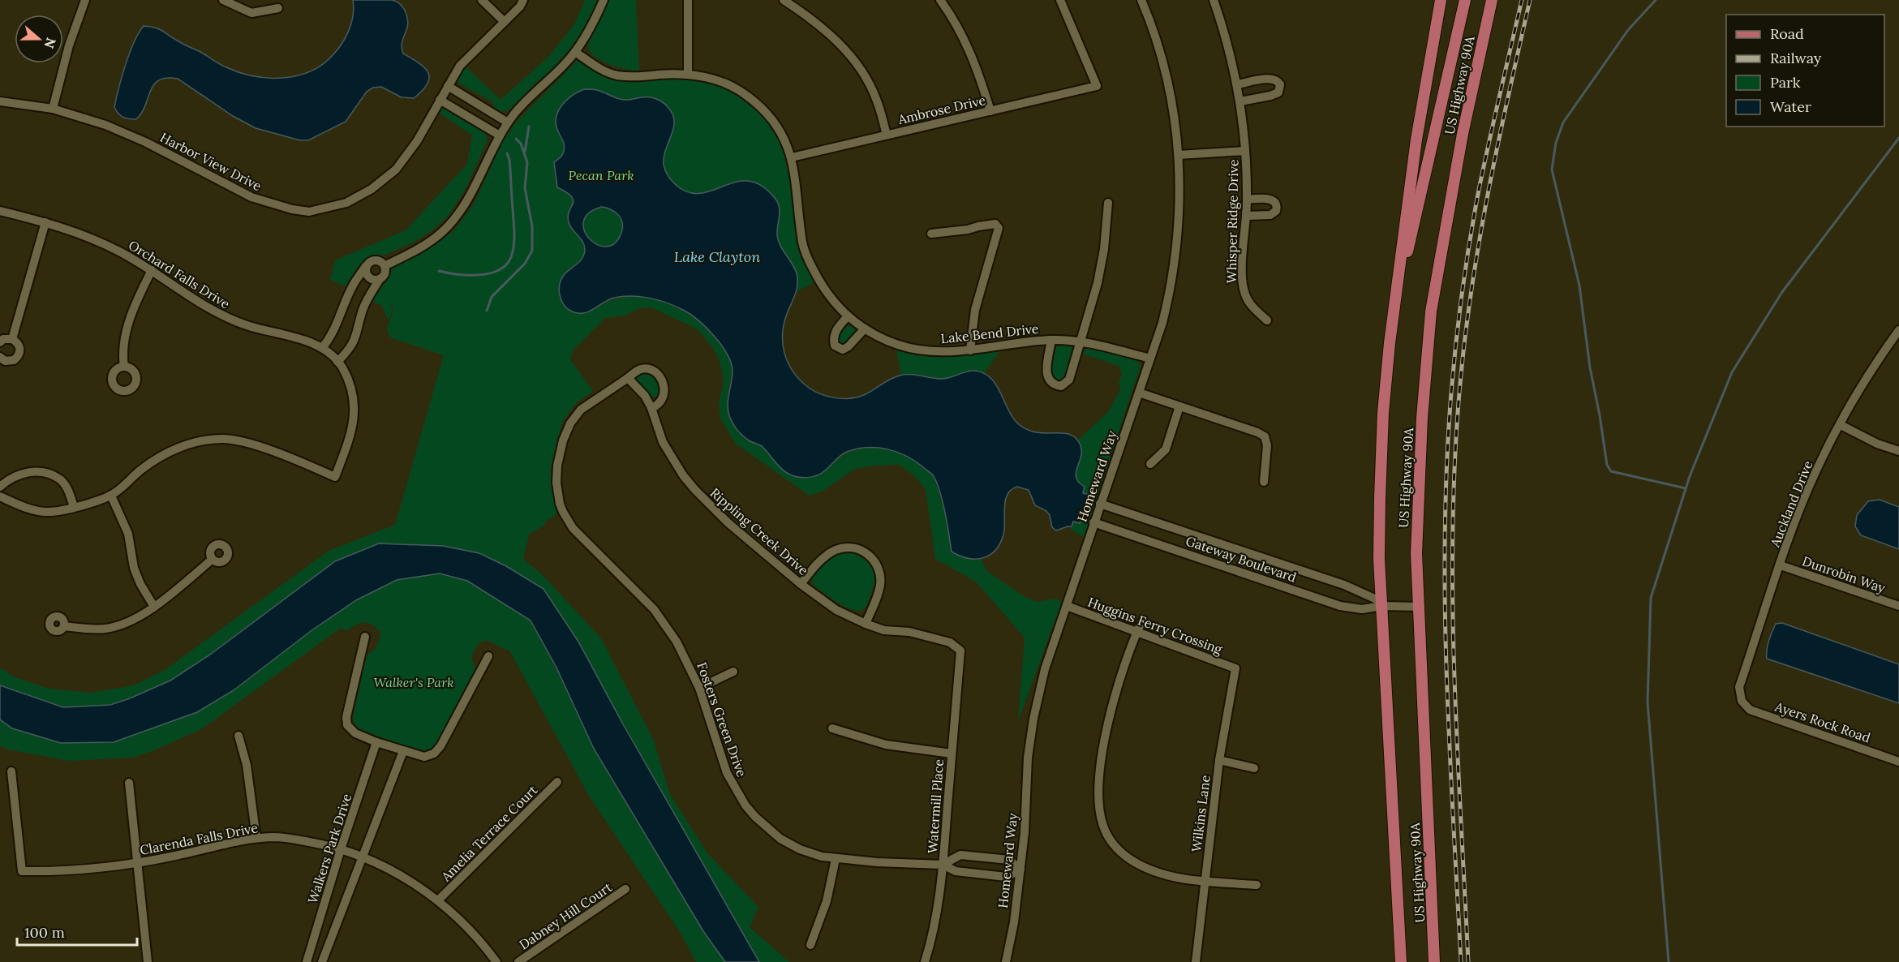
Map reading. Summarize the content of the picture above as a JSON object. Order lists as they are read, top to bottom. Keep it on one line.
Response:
{"streets":{"main road":["US Highway 90A"],"street":["Ambrose Drive","Harbor View Drive","Whisper Ridge Drive","Orchard Falls Drive","Lake Bend Drive","Homeward Way","Auckland Drive","Rippling Creek Drive","Gateway Boulevard","Dunrobin Way","Huggins Ferry Crossing","Fosters Green Drive","Ayers Rock Road","Watermill Place","Wilkins Lane","Amelia Terrace Court","Clarenda Falls Drive","Walkers Park Drive","Dabney Hill Court"]},"crossings":[["US Highway 90A","Gateway Boulevard"],["Ambrose Drive","Lake Bend Drive"],["Lake Bend Drive","Homeward Way"],["Homeward Way","Gateway Boulevard"],["Homeward Way","Huggins Ferry Crossing"],["Homeward Way","Fosters Green Drive"],["Auckland Drive","Dunrobin Way"],["Auckland Drive","Ayers Rock Road"],["Rippling Creek Drive","Fosters Green Drive"],["Rippling Creek Drive","Watermill Place"],["Huggins Ferry Crossing","Wilkins Lane"],["Fosters Green Drive","Watermill Place"],["Amelia Terrace Court","Clarenda Falls Drive"],["Clarenda Falls Drive","Walkers Park Drive"]],"water":["Lake Clayton"],"parks":["Pecan Park","Walker's Park"],"legend":["Road","Railway","Park","Water"],"scale_bar":"100 m","north":"right"}
